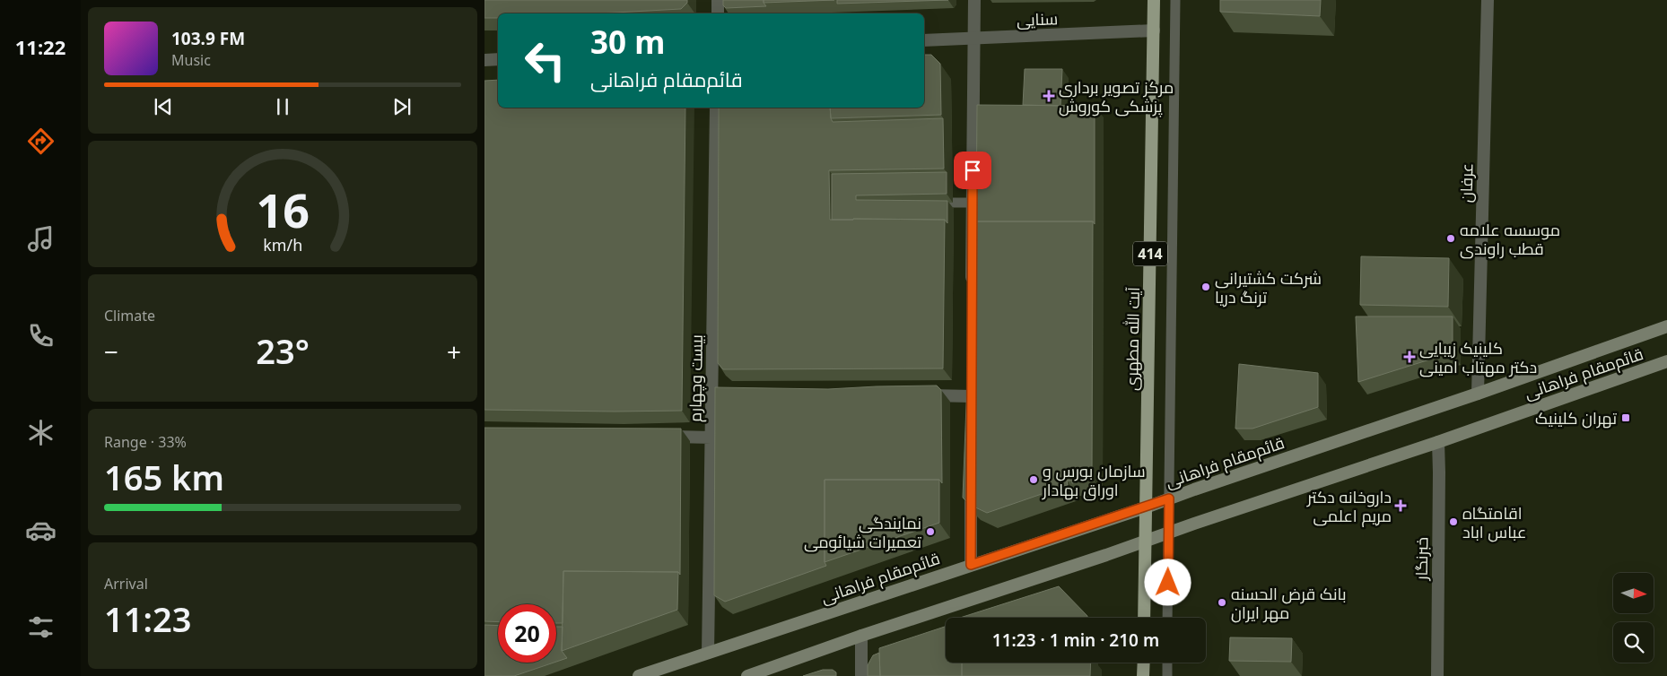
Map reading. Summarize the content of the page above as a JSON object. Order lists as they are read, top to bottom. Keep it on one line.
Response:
{"streets":{"main road":["414","آیت الله مطهری","قائم‌مقام فراهانی"],"street":["سنایی","عرفان","بیست وچهارم","خبرنگار"]},"crossings":[["سنایی","آیت الله مطهری"],["عرفان","قائم‌مقام فراهانی"],["آیت الله مطهری","قائم‌مقام فراهانی"],["قائم‌مقام فراهانی","بیست وچهارم"],["قائم‌مقام فراهانی","خبرنگار"]],"places":{"health":["مرکز تصویر برداری پزشکی کوروش","کلینیک زیبایی دکتر مهتاب امینی","داروخانه دکتر مریم اعلمی"],"other":["موسسه علامه قطب راوندی","شرکت کشتیرانی ترنگ دریا","سازمان بورس و اوراق بهادار","اقامتگاه عباس اباد","نمایندگی تعمیرات شیائومی","بانک قرض الحسنه مهر ایران"],"transit":["تهران کلینیک"]},"north":"right","page":{"tabs":"11:22","turn":["30 m","قائم‌مقام فراهانی"],"song":["103.9 FM","Music"],"tile":["Climate",["Range · 33%","165 km"],["Arrival","11:23"]],"heat":["−","23°","+"],"limit":"20","trip":"11:23 · 1 min · 210 m","gauge":["16","km/h"]}}
